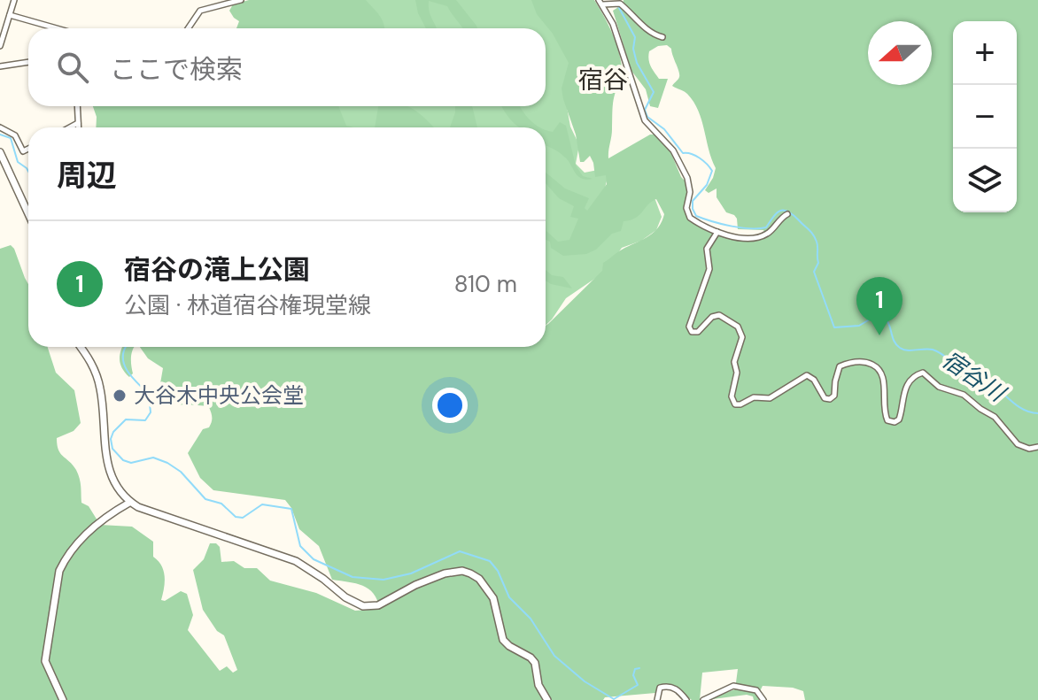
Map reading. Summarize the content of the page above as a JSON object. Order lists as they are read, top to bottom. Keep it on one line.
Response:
{"districts":["宿谷"],"water":["宿谷川"],"places":["大谷木中央公会堂"],"north":"left","page":{"map_buttons":["+","−"],"search":"ここで検索","heading":"周辺","list":[{"mark":"1","name":"宿谷の滝上公園","note":"公園 · 林道宿谷権現堂線","value":"810 m"}],"pins":"1"}}
